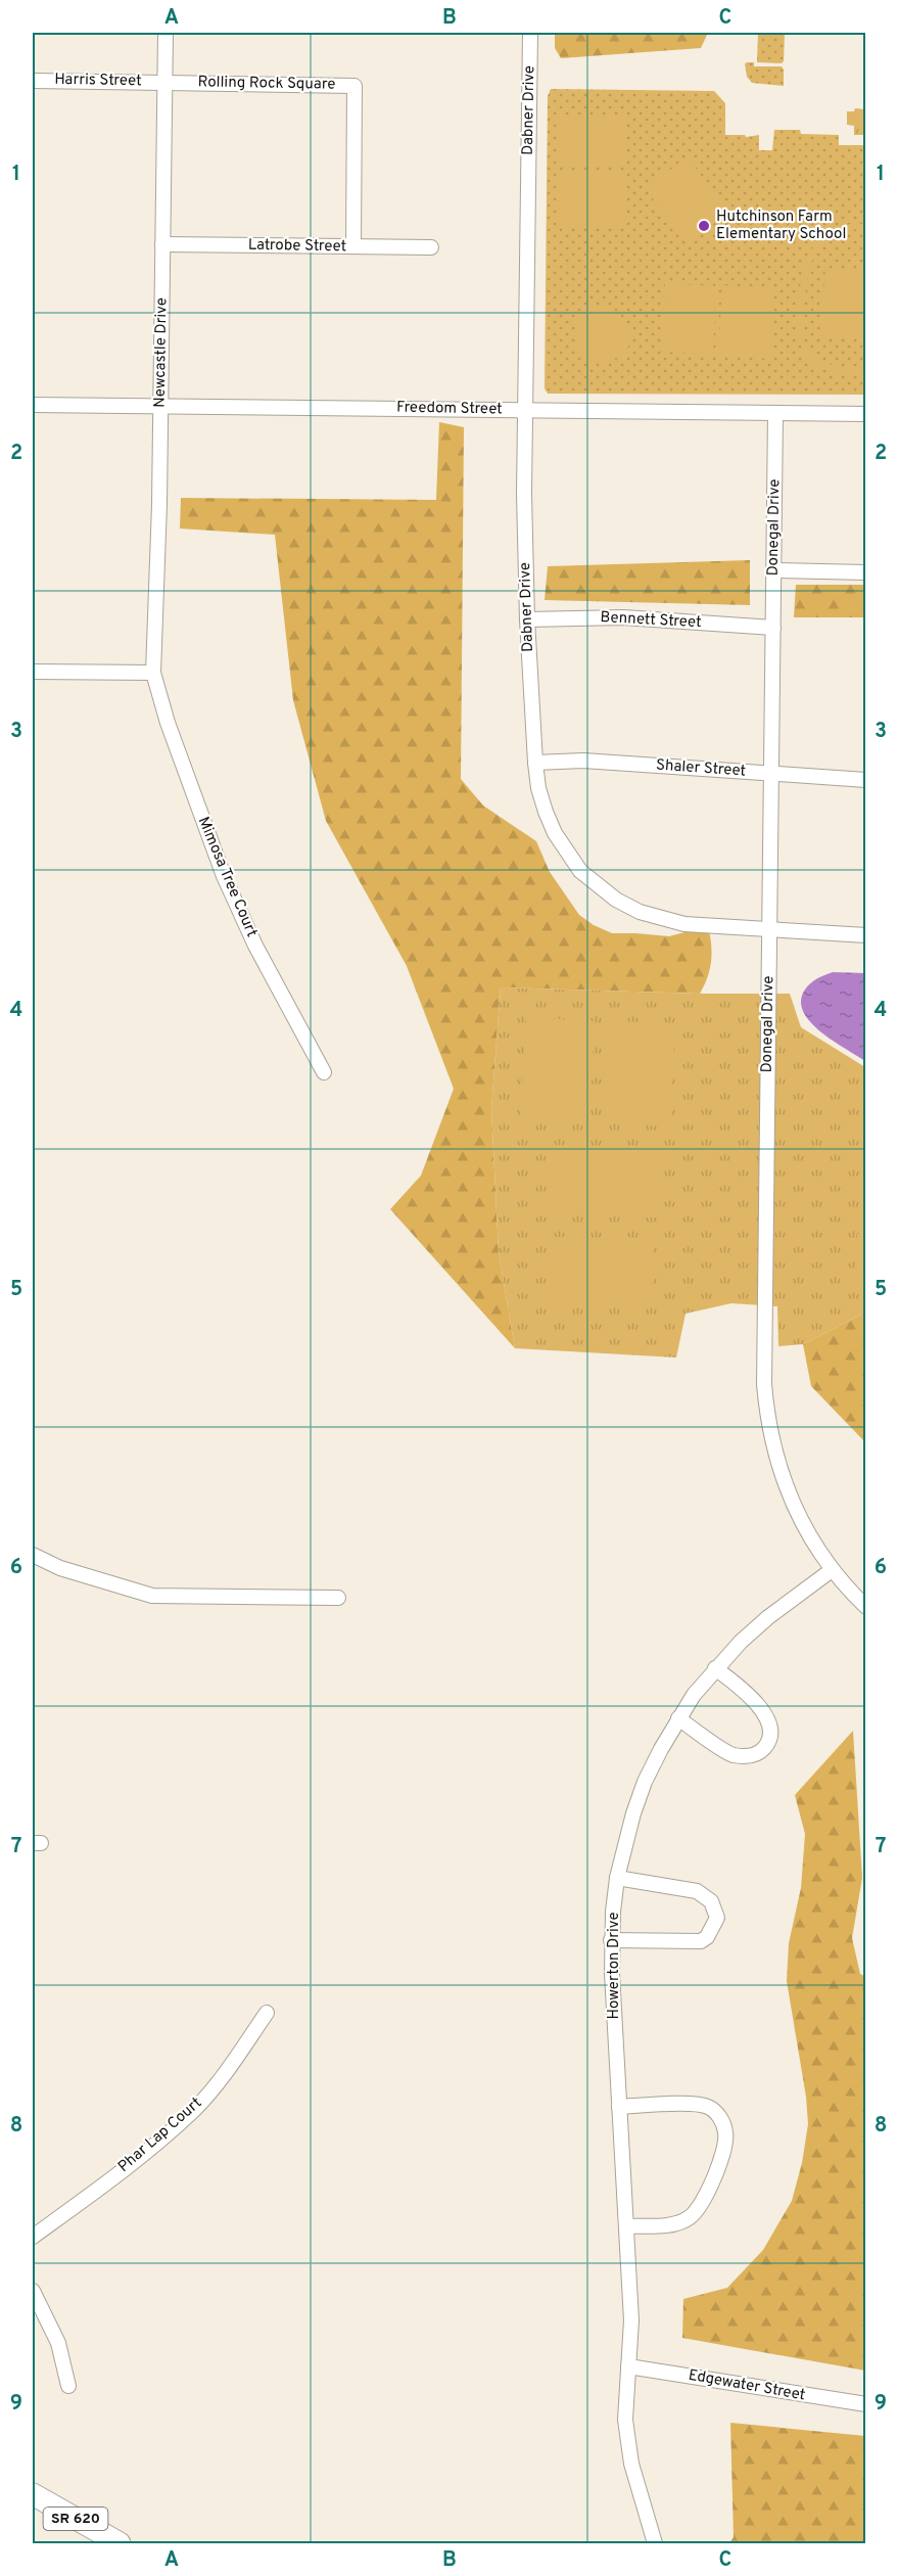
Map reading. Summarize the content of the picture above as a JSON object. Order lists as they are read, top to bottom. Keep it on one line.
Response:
{"streets":{"main road":["SR 620"],"street":["Harris Street","Rolling Rock Square","Dabner Drive","Latrobe Street","Newcastle Drive","Freedom Street","Donegal Drive","Bennett Street","Shaler Street","Mimosa Tree Court","Howerton Drive","Phar Lap Court","Edgewater Street"]},"crossings":[["Harris Street","Rolling Rock Square"],["Harris Street","Newcastle Drive"],["Rolling Rock Square","Latrobe Street"],["Rolling Rock Square","Newcastle Drive"],["Dabner Drive","Freedom Street"],["Dabner Drive","Donegal Drive"],["Dabner Drive","Bennett Street"],["Dabner Drive","Shaler Street"],["Latrobe Street","Newcastle Drive"],["Newcastle Drive","Freedom Street"],["Newcastle Drive","Mimosa Tree Court"],["Freedom Street","Donegal Drive"],["Donegal Drive","Bennett Street"],["Donegal Drive","Shaler Street"],["Donegal Drive","Howerton Drive"],["Howerton Drive","Edgewater Street"]],"places":["Hutchinson Farm Elementary School"],"grid":{"columns":["A","B","C"],"rows":["1","2","3","4","5","6","7","8","9"]}}
